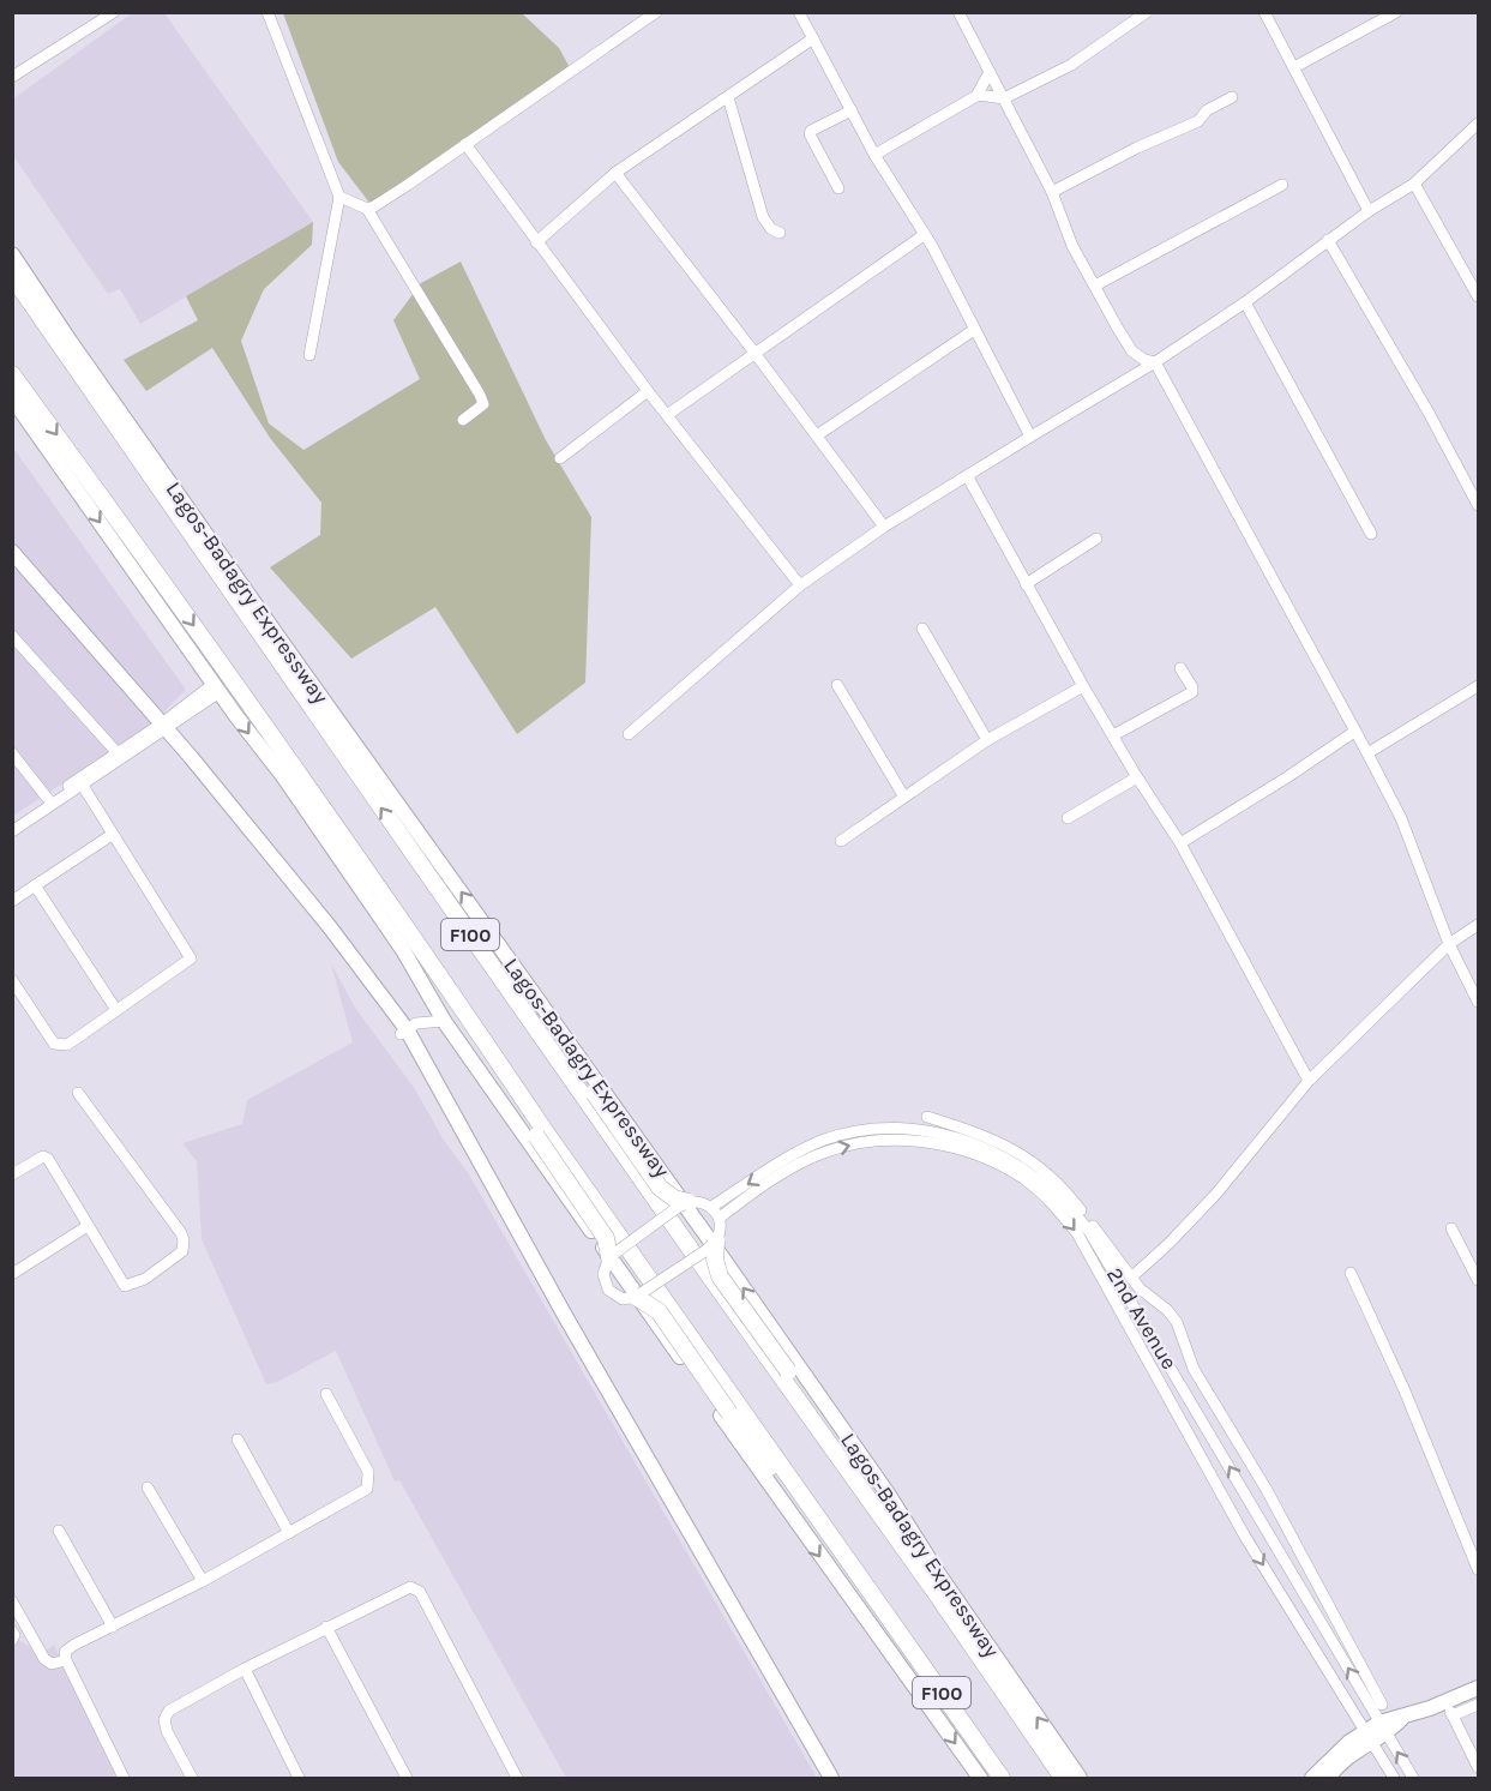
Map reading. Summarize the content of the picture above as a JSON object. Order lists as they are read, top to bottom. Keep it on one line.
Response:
{"streets":{"highway":["Lagos-Badagry Expressway","F100"],"street":["2nd Avenue"]}}
